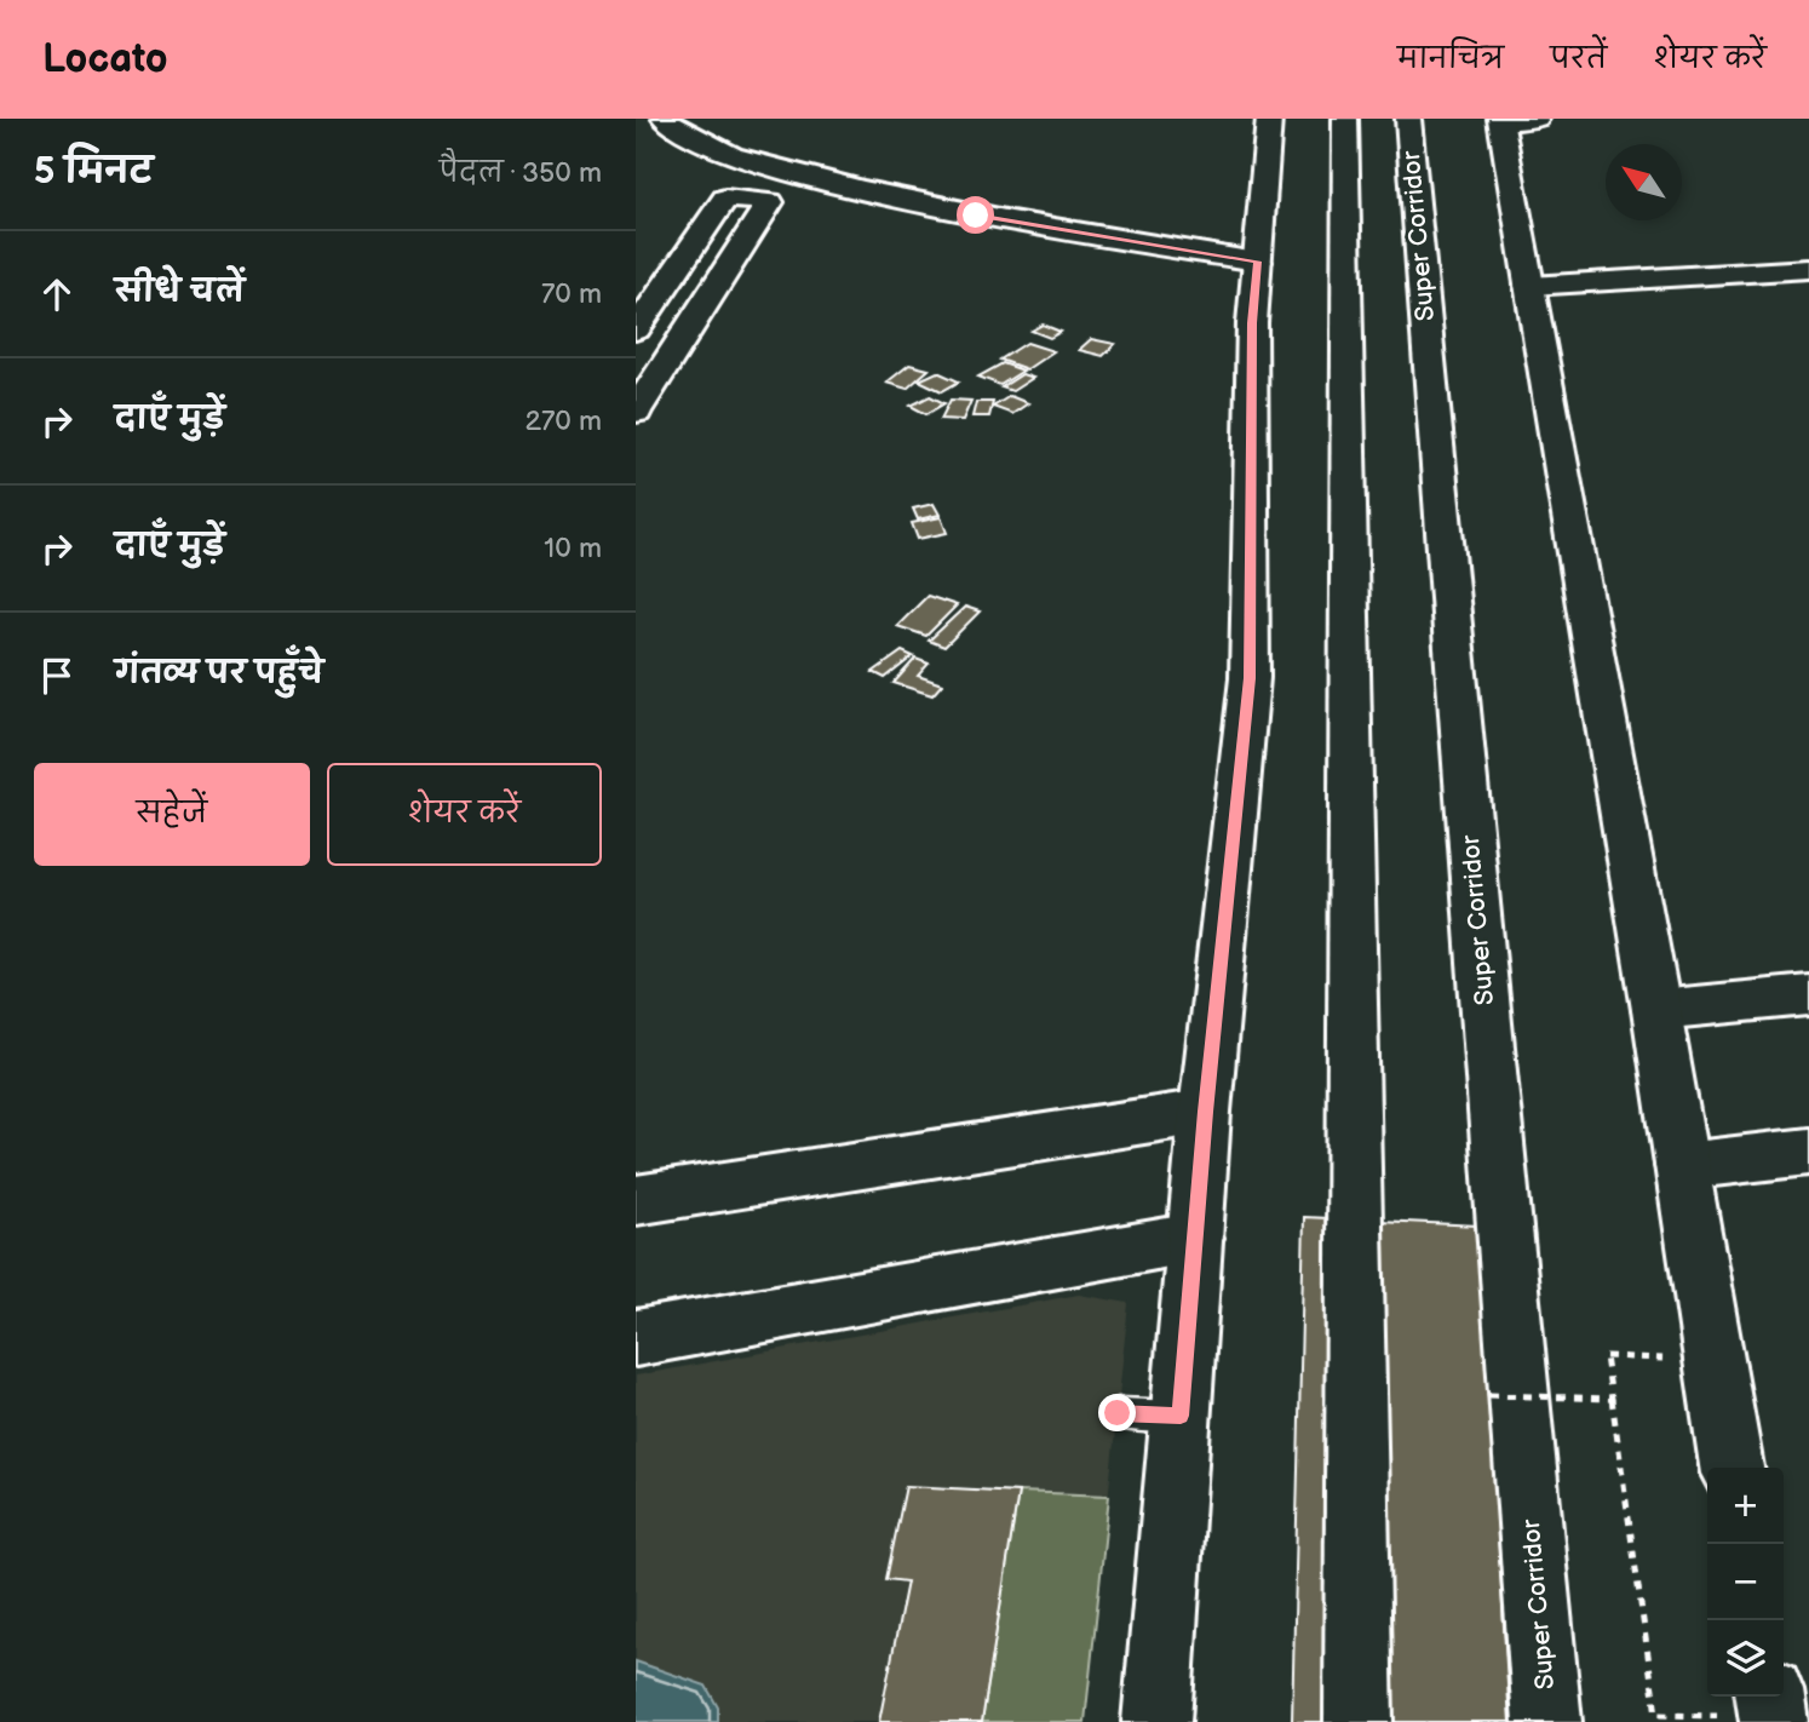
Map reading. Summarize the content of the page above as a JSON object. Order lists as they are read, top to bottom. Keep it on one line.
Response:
{"streets":{"street":["Super Corridor"]},"north":"top left","page":{"header":"Locato","nav":["मानचित्र","परतें","शेयर करें"],"heading":["5 मिनट","पैदल · 350 m"],"list":[["सीधे चलें","70 m"],["दाएँ मुड़ें","270 m"],["दाएँ मुड़ें","10 m"],"गंतव्य पर पहुँचे"],"buttons":["सहेजें","शेयर करें"],"map_buttons":["+","−"]}}
